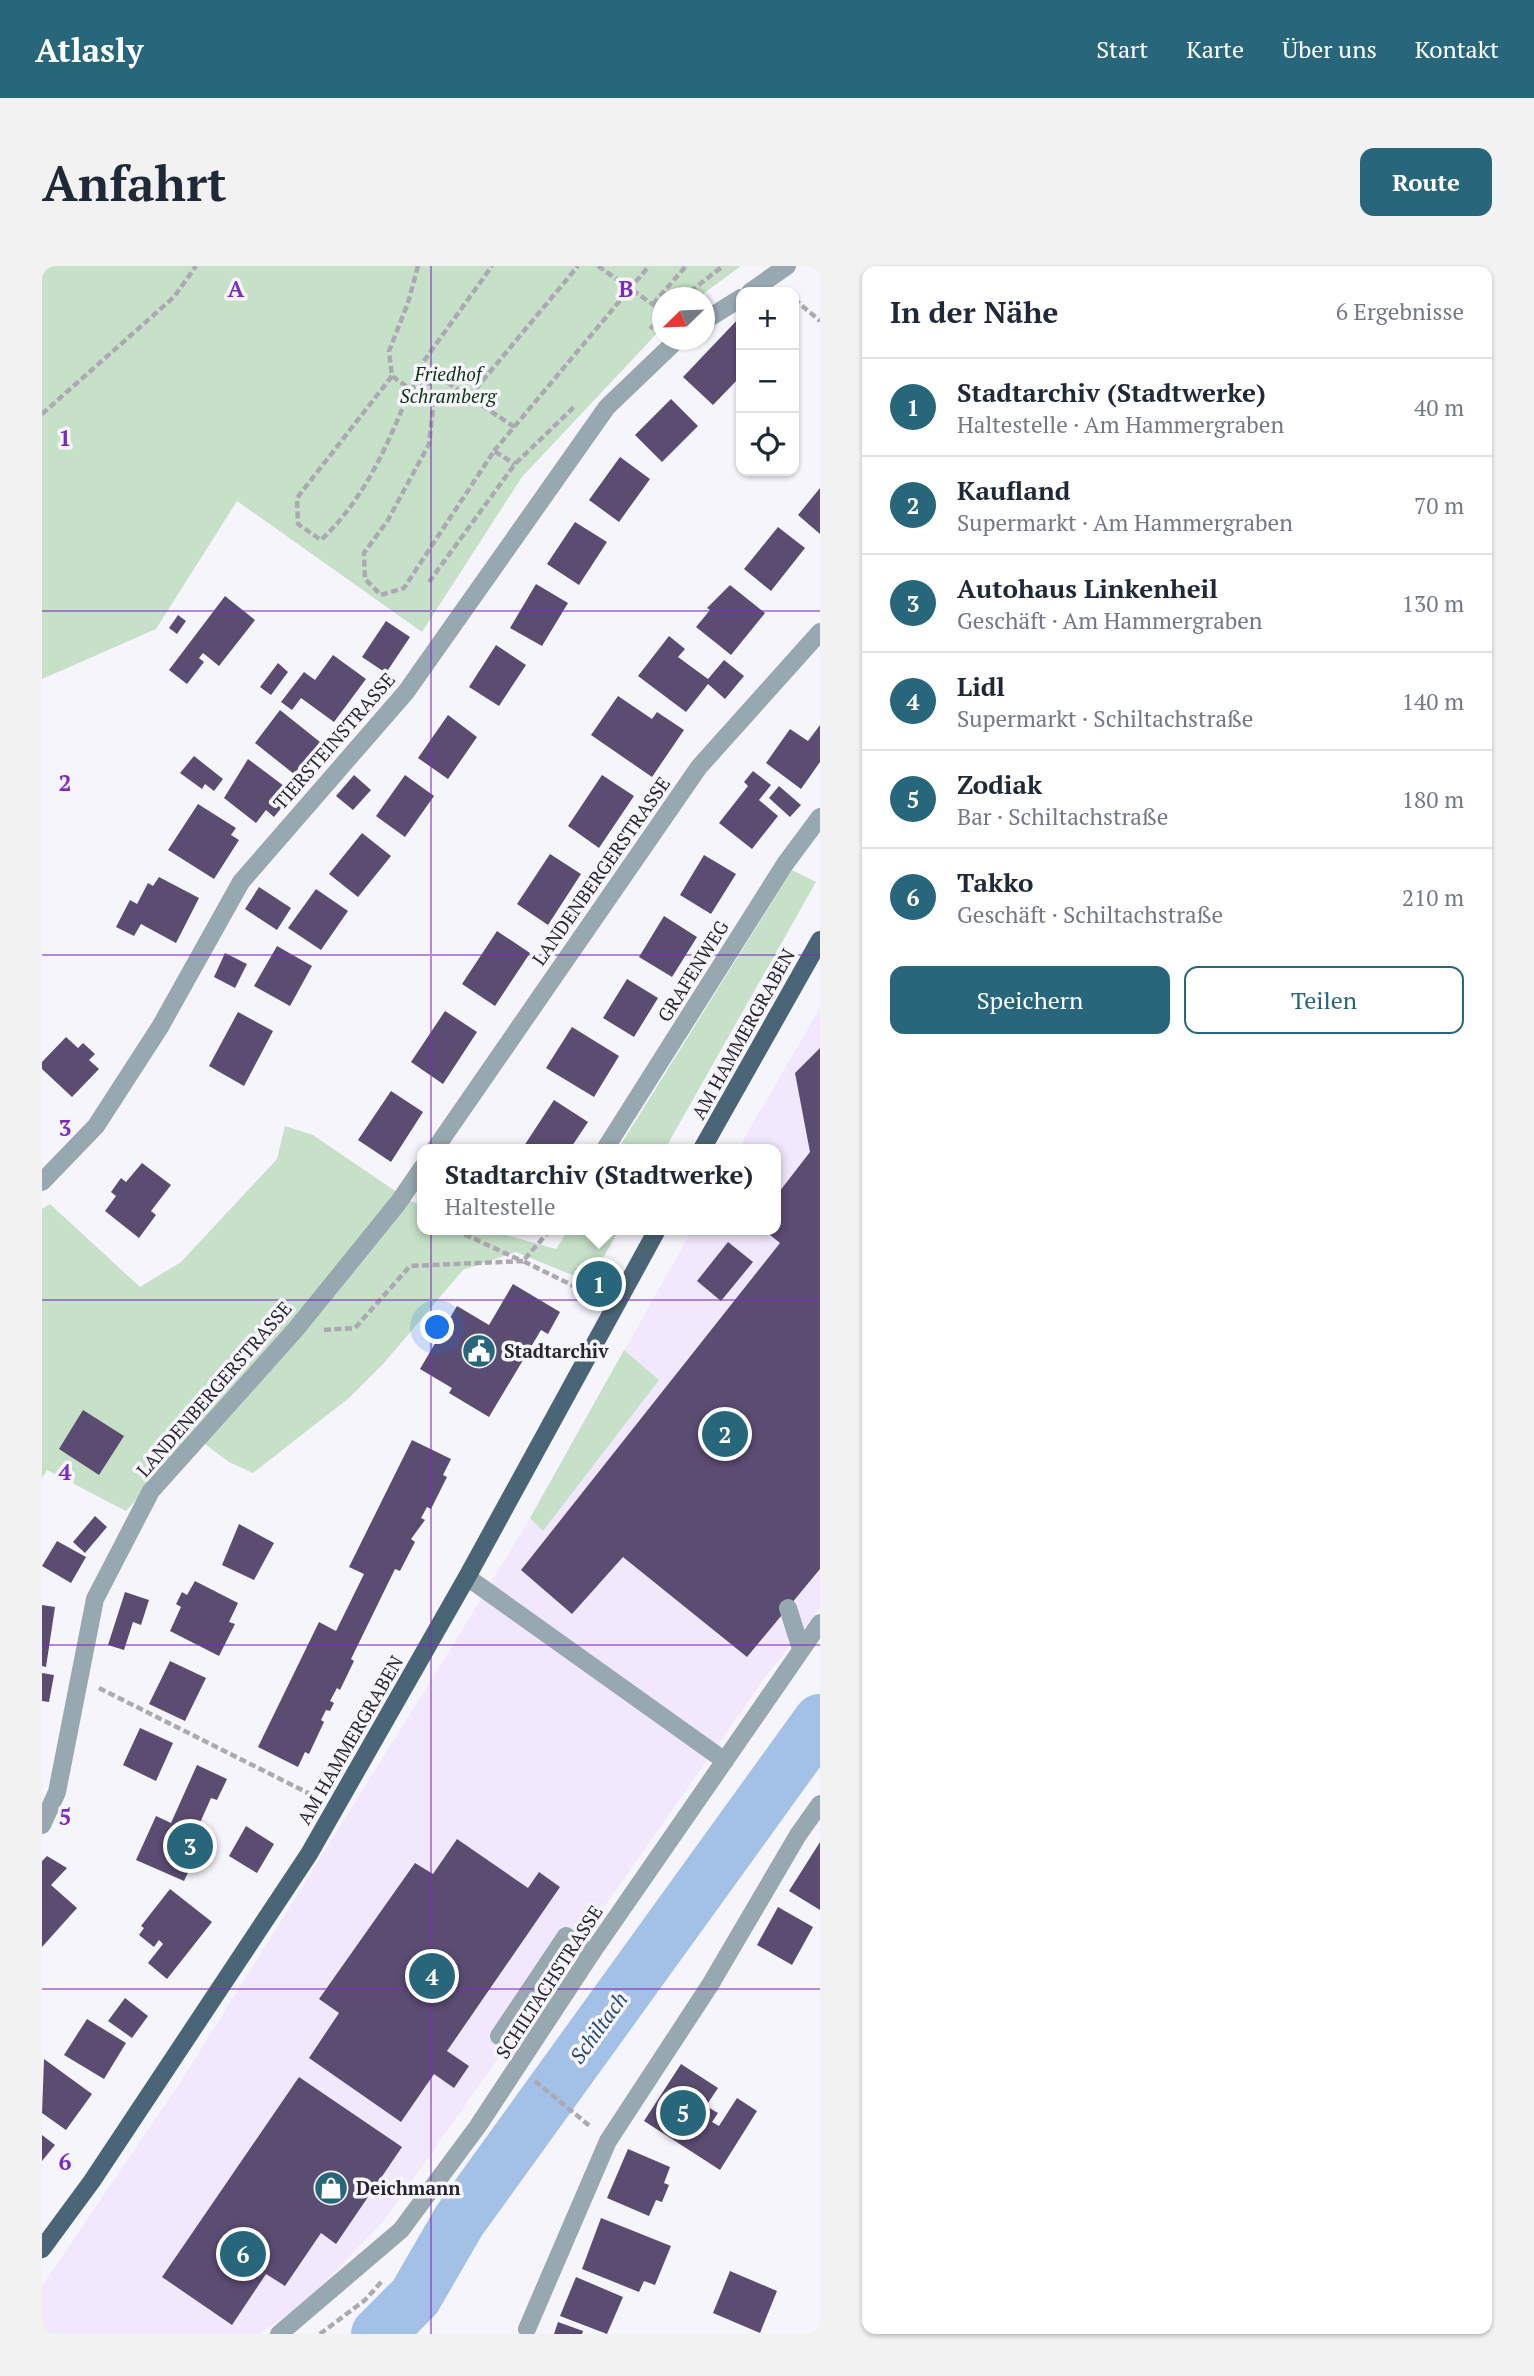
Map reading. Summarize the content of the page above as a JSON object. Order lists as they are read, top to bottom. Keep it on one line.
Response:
{"streets":{"main road":["AM HAMMERGRABEN"],"street":["TIERSTEINSTRASSE","LANDENBERGERSTRASSE","GRAFENWEG","SCHILTACHSTRASSE"]},"water":["Schiltach"],"parks":["Friedhof Schramberg"],"places":{"public building":["Stadtarchiv"],"shop":["Deichmann"]},"north":"bottom left","page":{"header":"Atlasly","nav":["Start","Karte","Über uns","Kontakt"],"buttons":["Route",["Speichern","Teilen"]],"title":"Anfahrt","heading":["In der Nähe","6 Ergebnisse"],"map_buttons":["+","−"],"list":[{"mark":"1","name":"Stadtarchiv (Stadtwerke)","note":"Haltestelle · Am Hammergraben","value":"40 m"},{"mark":"2","name":"Kaufland","note":"Supermarkt · Am Hammergraben","value":"70 m"},{"mark":"3","name":"Autohaus Linkenheil","note":"Geschäft · Am Hammergraben","value":"130 m"},{"mark":"4","name":"Lidl","note":"Supermarkt · Schiltachstraße","value":"140 m"},{"mark":"5","name":"Zodiak","note":"Bar · Schiltachstraße","value":"180 m"},{"mark":"6","name":"Takko","note":"Geschäft · Schiltachstraße","value":"210 m"}],"popup":["Stadtarchiv (Stadtwerke)","Haltestelle"],"pins":["1","2","3","4","5","6"]},"grid":{"columns":["A","B"],"rows":["1","2","3","4","5","6"]}}
